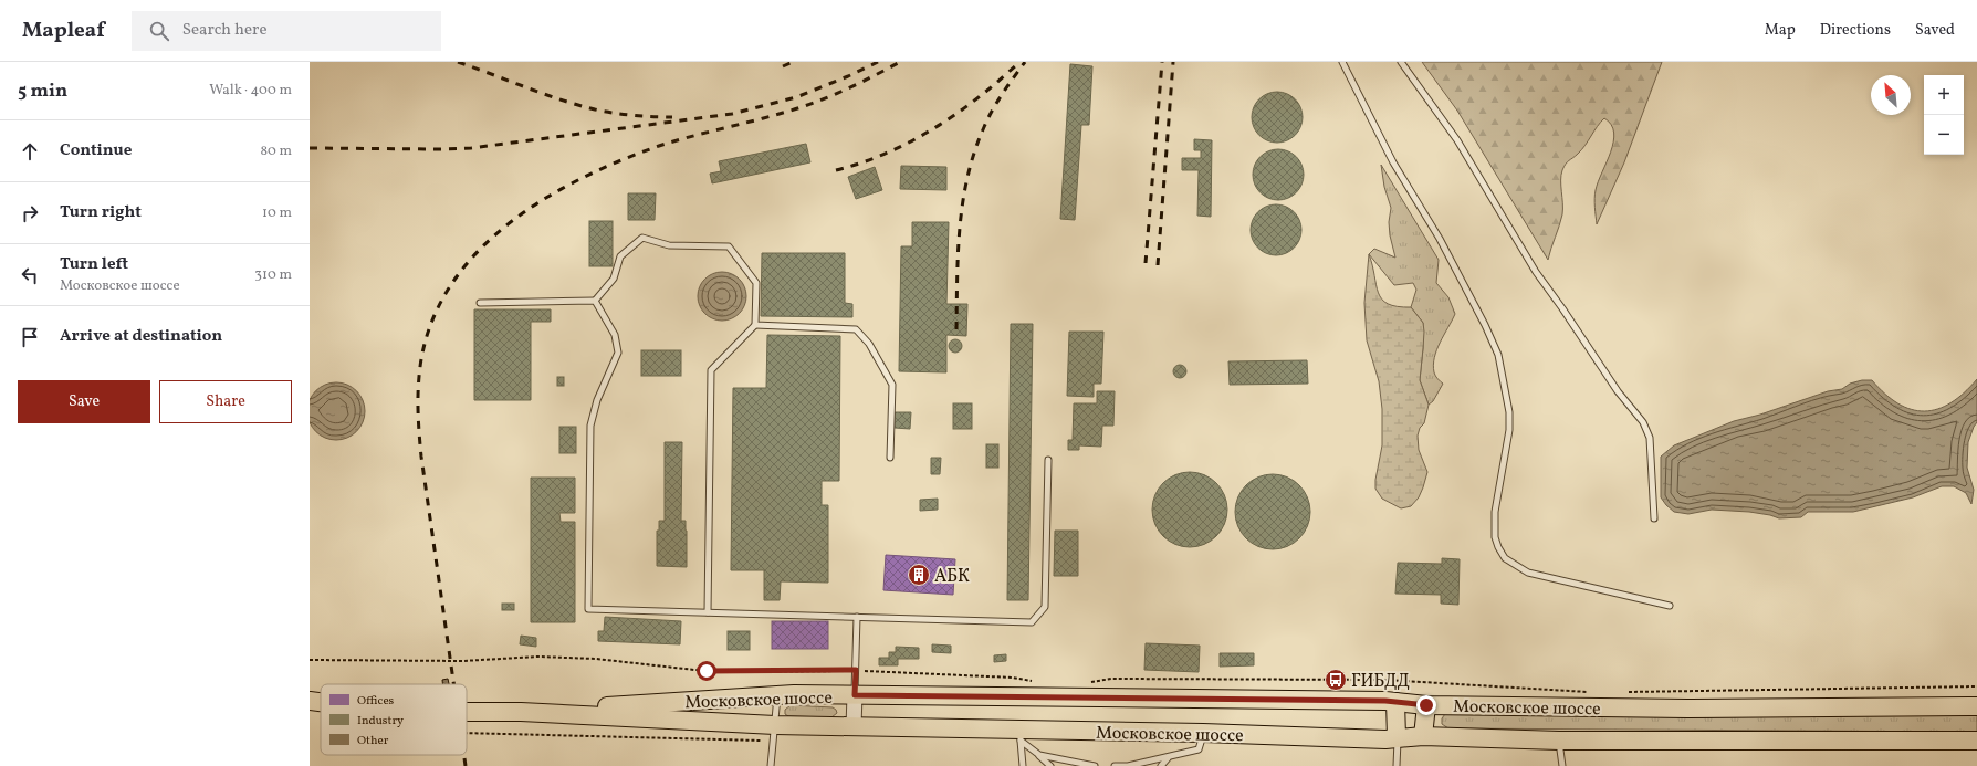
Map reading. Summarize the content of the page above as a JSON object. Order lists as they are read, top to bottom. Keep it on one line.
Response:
{"streets":{"main road":["Московское шоссе"]},"places":{"building":["АБК"],"bus stop":["ГИБДД"]},"legend":["Offices","Industry","Other"],"north":"top left","page":{"header":"Mapleaf","search":"Search here","nav":["Map","Directions","Saved"],"heading":["5 min","Walk · 400 m"],"map_buttons":["+","−"],"list":[["Continue","80 m"],["Turn right","10 m"],["Turn left","Московское шоссе","310 m"],"Arrive at destination"],"buttons":["Save","Share"]}}
